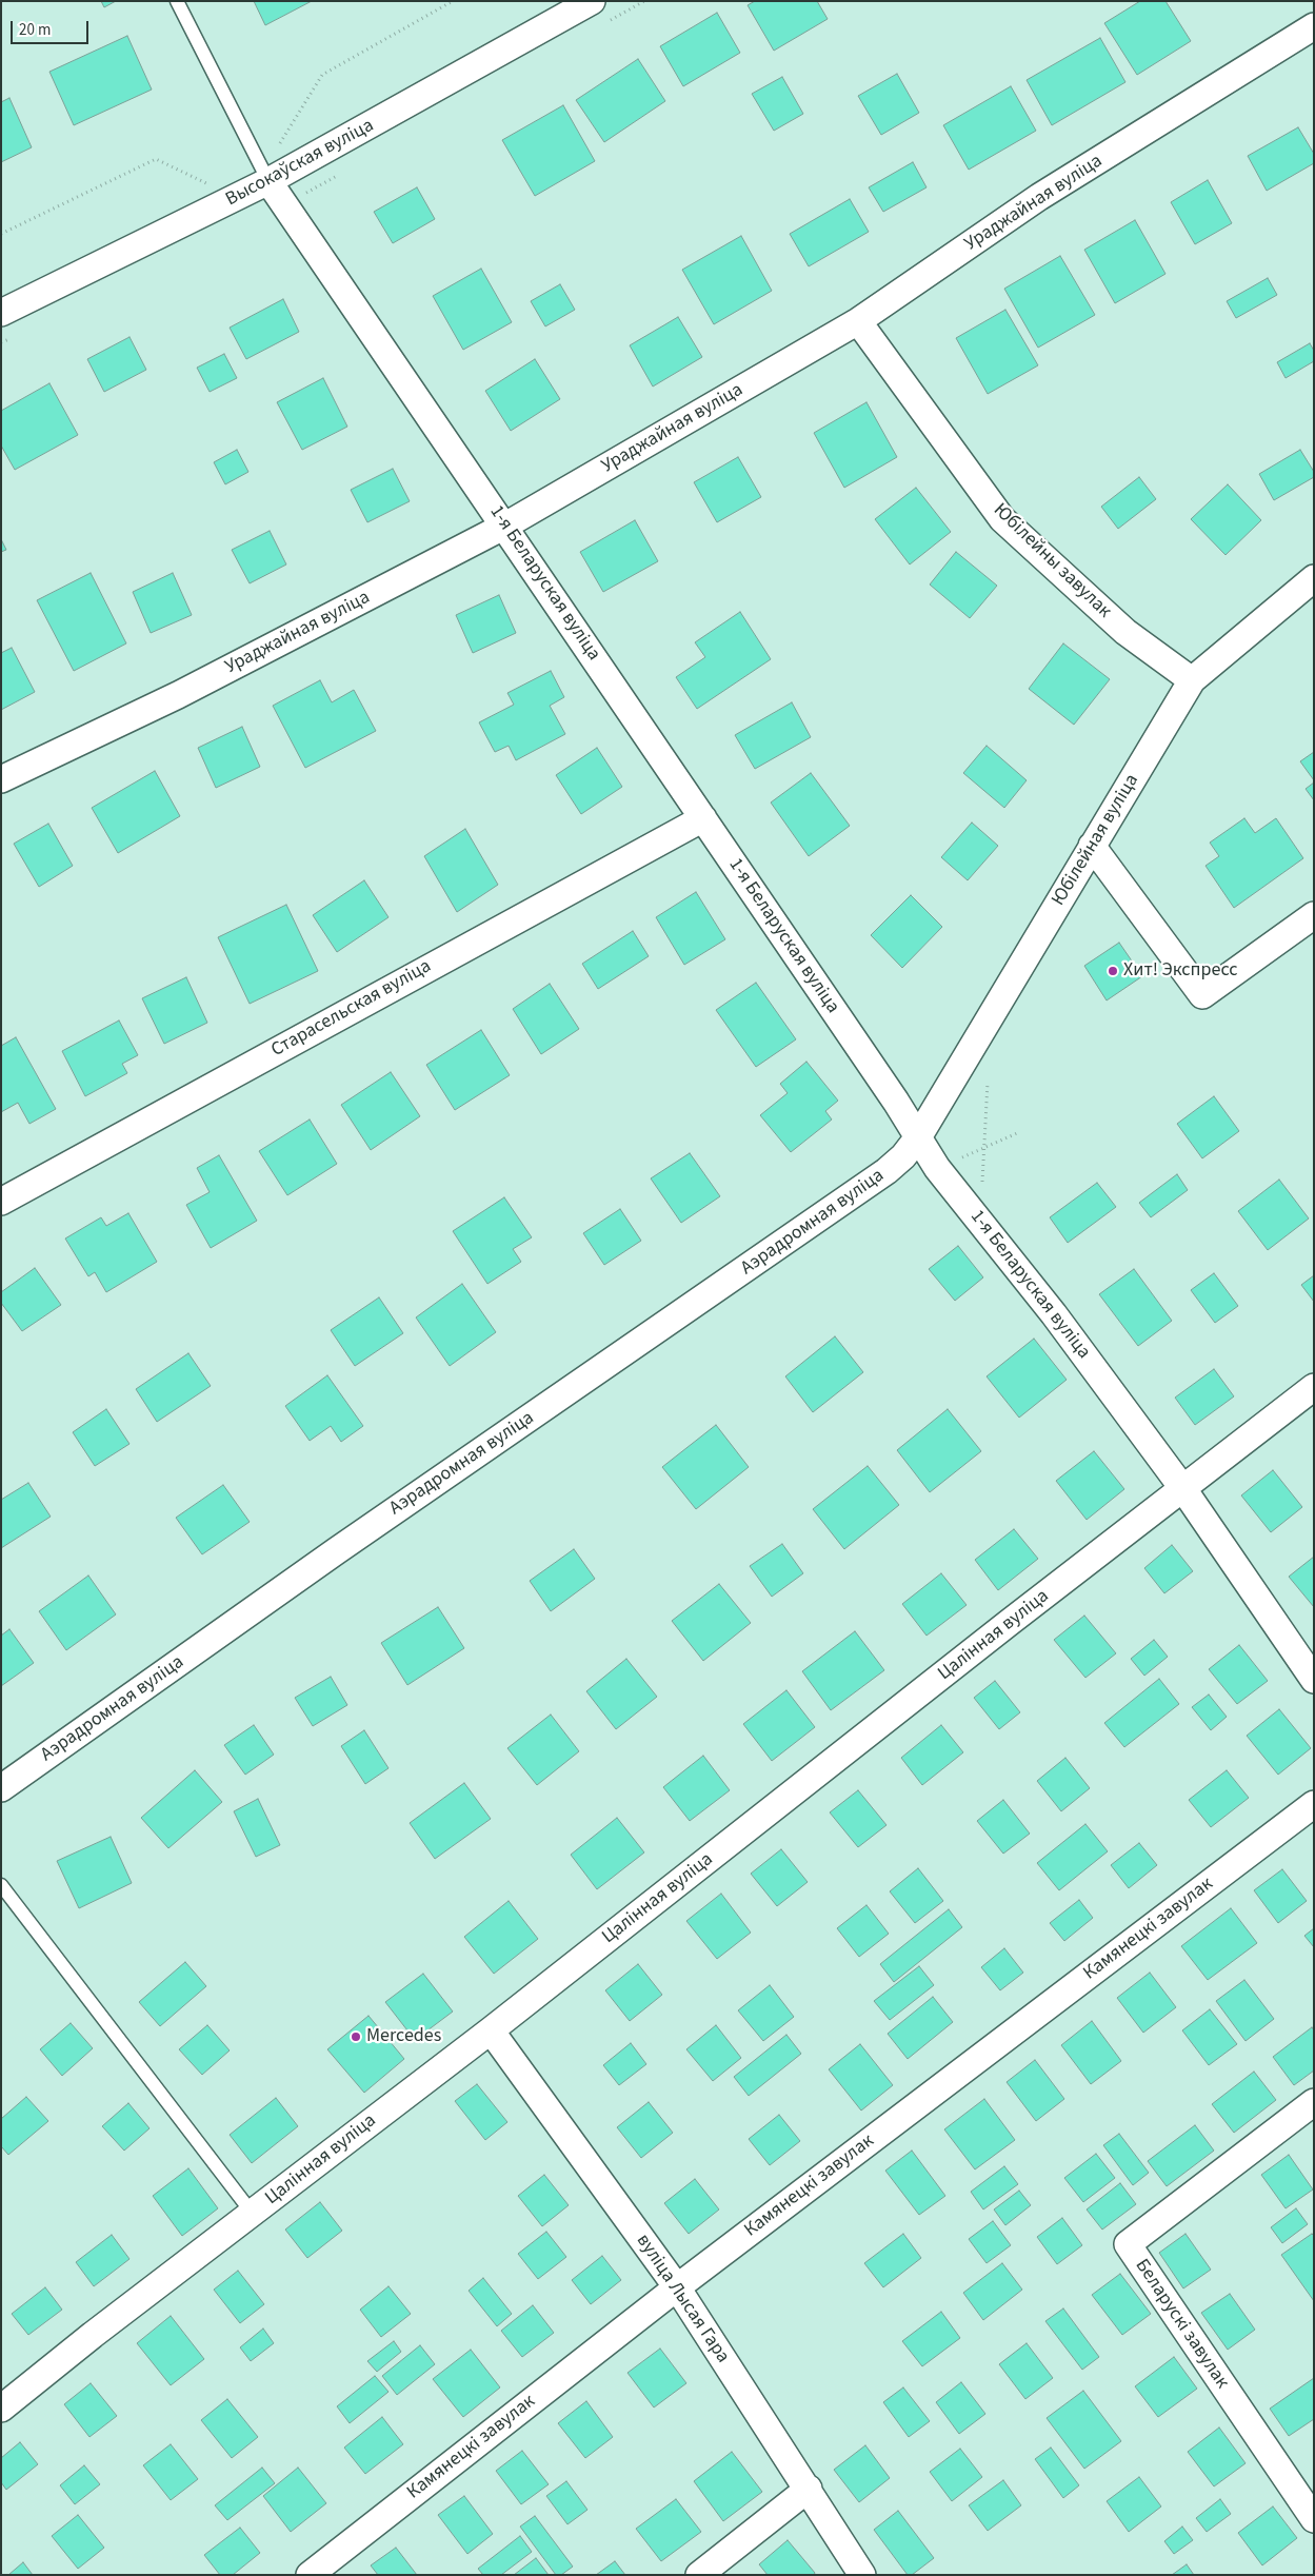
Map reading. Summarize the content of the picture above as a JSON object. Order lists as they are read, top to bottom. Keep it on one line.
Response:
{"streets":{"street":["Высокаўская вуліца","Ураджайная вуліца","Юбілейны завулак","1-я Беларуская вуліца","Юбілейная вуліца","Старасельская вуліца","Аэрадромная вуліца","Цалінная вуліца","Камянецкі завулак","вуліца Лысая Гара","Беларускі завулак"]},"crossings":[["Высокаўская вуліца","1-я Беларуская вуліца"],["Ураджайная вуліца","Юбілейны завулак"],["Ураджайная вуліца","1-я Беларуская вуліца"],["Юбілейны завулак","Юбілейная вуліца"],["1-я Беларуская вуліца","Юбілейная вуліца"],["1-я Беларуская вуліца","Старасельская вуліца"],["1-я Беларуская вуліца","Аэрадромная вуліца"],["1-я Беларуская вуліца","Цалінная вуліца"],["Юбілейная вуліца","Аэрадромная вуліца"],["Цалінная вуліца","вуліца Лысая Гара"],["Камянецкі завулак","вуліца Лысая Гара"]],"places":["Хит! Экспресс","Mercedes"],"scale_bar":"20 m"}
